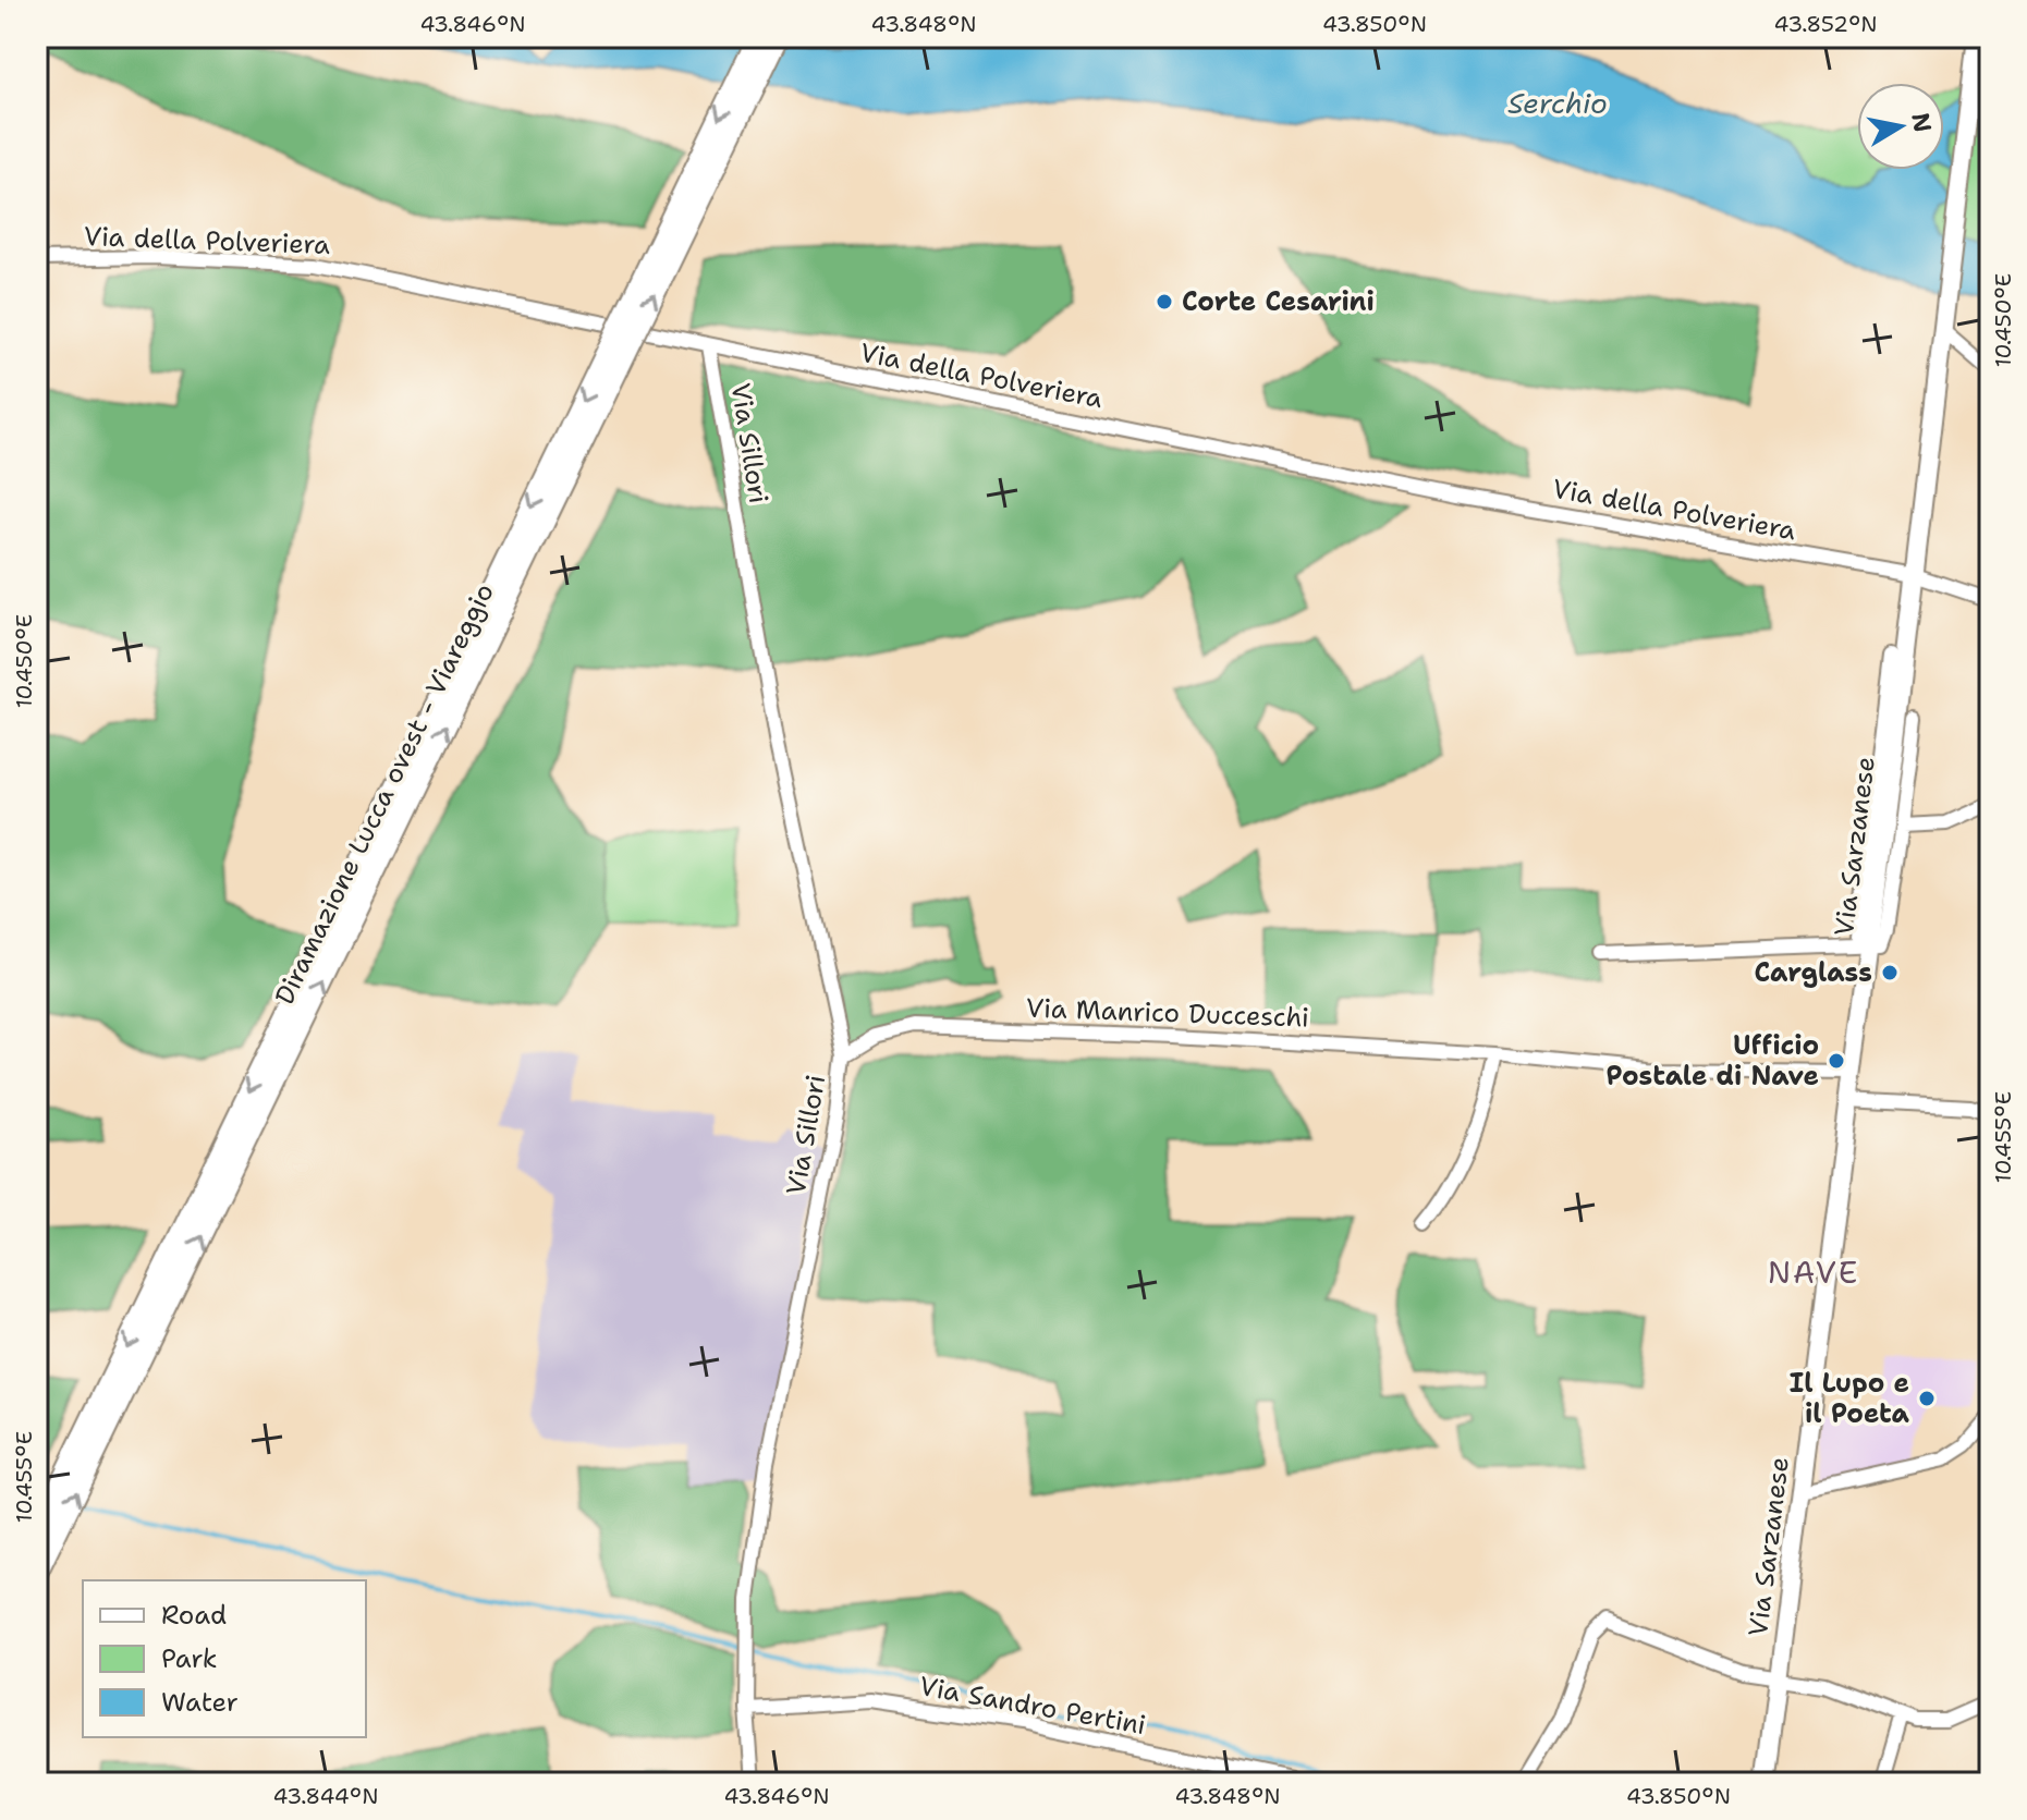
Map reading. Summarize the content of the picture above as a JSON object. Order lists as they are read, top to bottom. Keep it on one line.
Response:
{"streets":{"highway":["Diramazione Lucca ovest - Viareggio"],"main road":["Via Sarzanese"],"street":["Via della Polveriera","Via Sillori","Via Manrico Ducceschi","Via Sandro Pertini"]},"crossings":[["Via della Polveriera","Via Sillori"],["Via della Polveriera","Via Sarzanese"],["Via Sillori","Via Manrico Ducceschi"],["Via Sillori","Via Sandro Pertini"],["Via Sarzanese","Via Manrico Ducceschi"]],"districts":["NAVE"],"water":["Serchio"],"places":["Corte Cesarini","Carglass","Ufficio Postale di Nave","Il Lupo e il Poeta"],"legend":["Road","Park","Water"],"north":"right","coordinates":["43.846°N","43.848°N","43.850°N","43.852°N","10.450°E","10.455°E","43.844°N"]}
